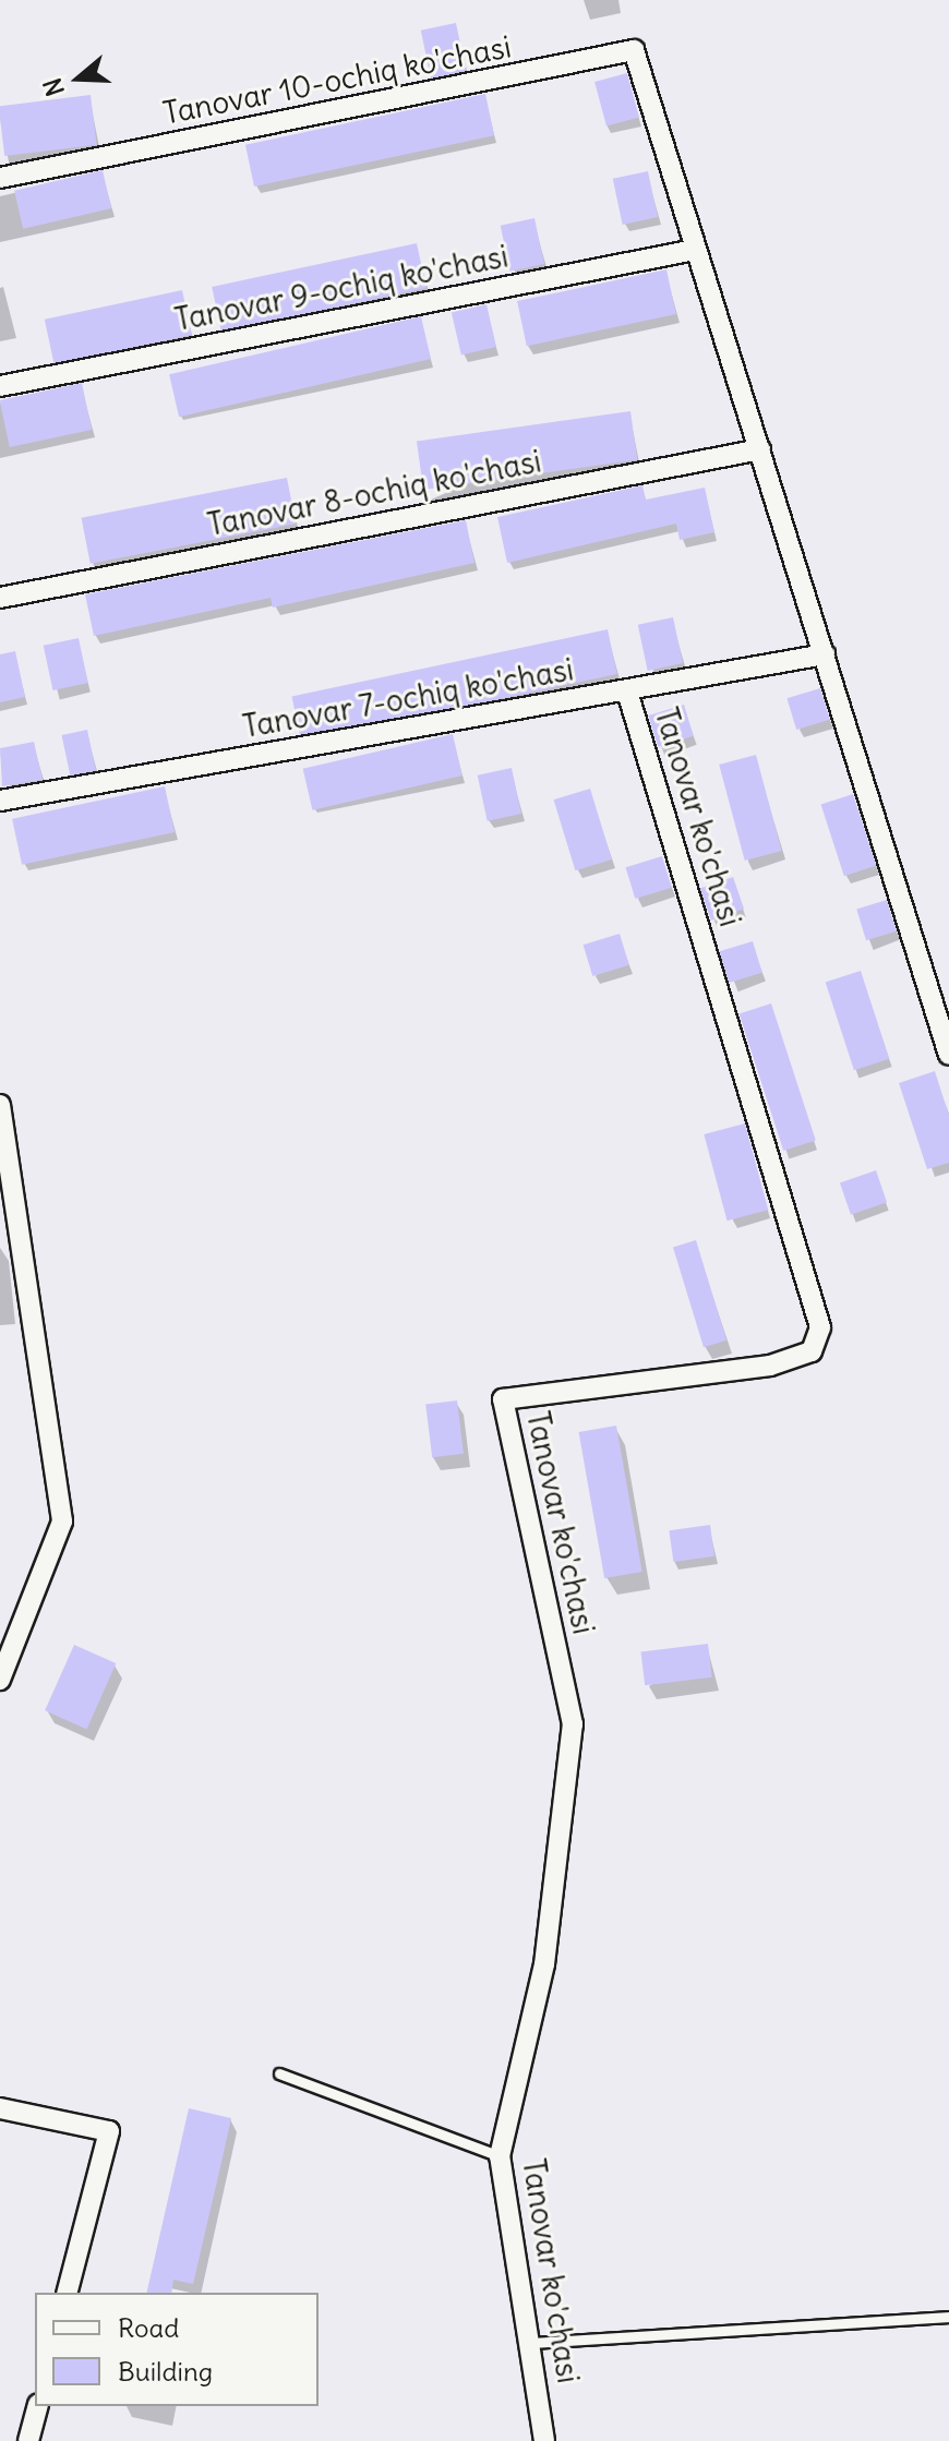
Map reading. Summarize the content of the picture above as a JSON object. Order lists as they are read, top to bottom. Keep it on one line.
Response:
{"streets":{"street":["Tanovar 10-ochiq ko'chasi","Tanovar 9-ochiq ko'chasi","Tanovar 8-ochiq ko'chasi","Tanovar 7-ochiq ko'chasi","Tanovar ko'chasi"]},"crossings":[["Tanovar 10-ochiq ko'chasi","Tanovar 9-ochiq ko'chasi"],["Tanovar 7-ochiq ko'chasi","Tanovar ko'chasi"]],"legend":["Road","Building"],"north":"left"}
